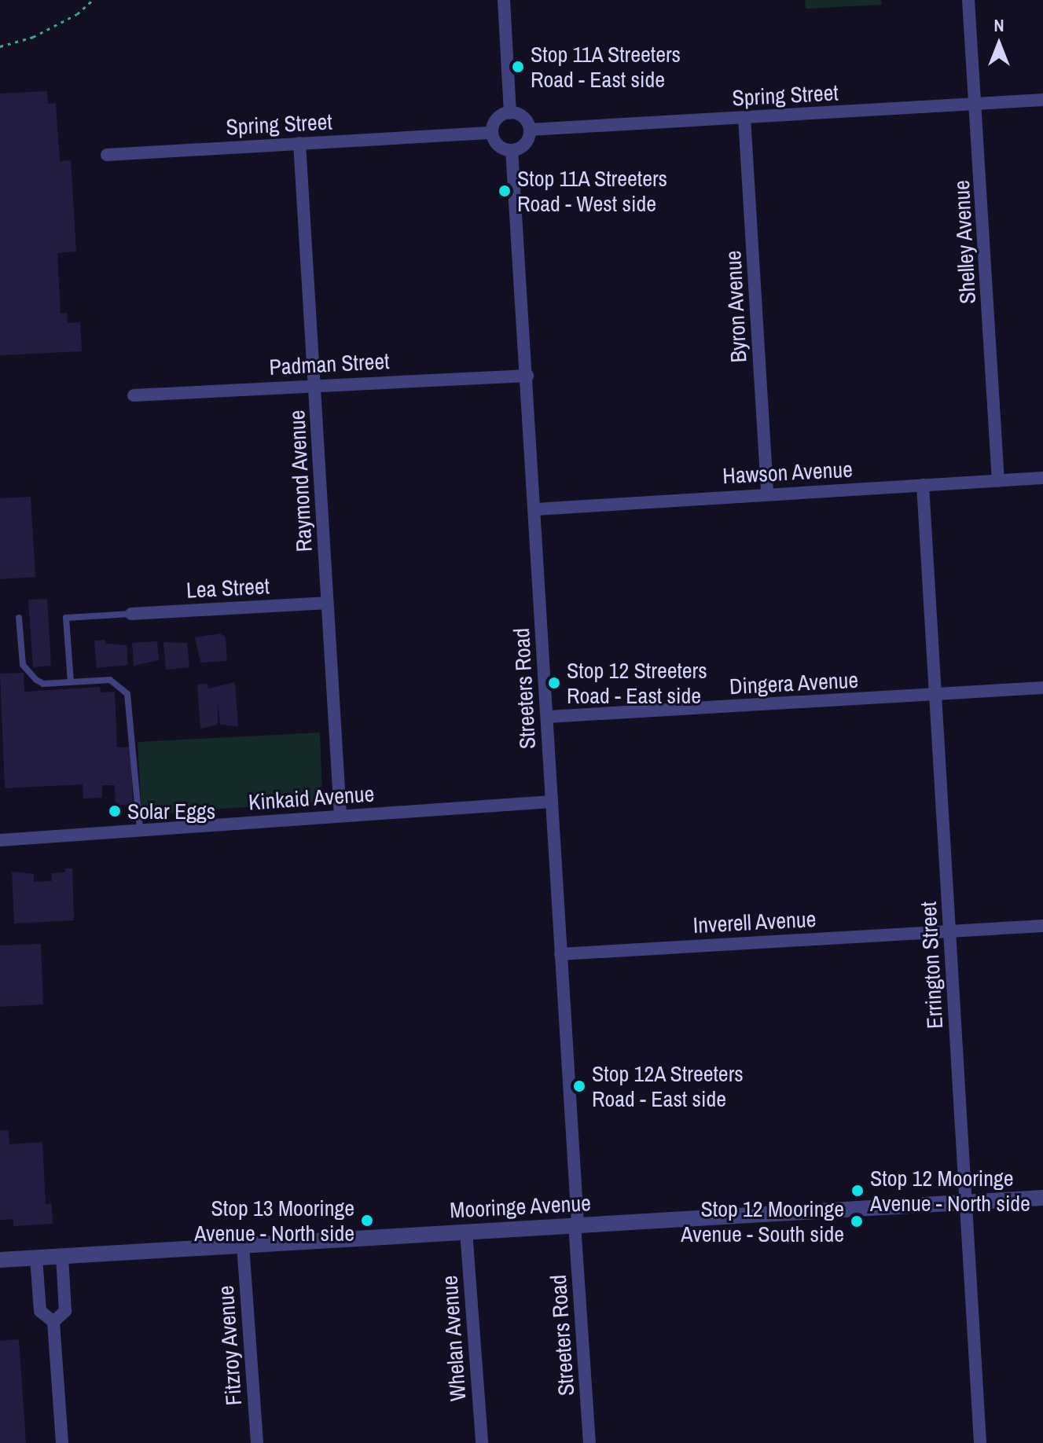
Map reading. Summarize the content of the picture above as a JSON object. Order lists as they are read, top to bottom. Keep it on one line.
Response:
{"streets":{"street":["Spring Street","Shelley Avenue","Byron Avenue","Padman Street","Hawson Avenue","Raymond Avenue","Lea Street","Dingera Avenue","Streeters Road","Kinkaid Avenue","Inverell Avenue","Errington Street","Mooringe Avenue","Whelan Avenue","Fitzroy Avenue"]},"crossings":[["Spring Street","Shelley Avenue"],["Spring Street","Byron Avenue"],["Spring Street","Raymond Avenue"],["Spring Street","Streeters Road"],["Shelley Avenue","Hawson Avenue"],["Byron Avenue","Hawson Avenue"],["Padman Street","Raymond Avenue"],["Padman Street","Streeters Road"],["Hawson Avenue","Streeters Road"],["Hawson Avenue","Errington Street"],["Raymond Avenue","Lea Street"],["Raymond Avenue","Kinkaid Avenue"],["Dingera Avenue","Streeters Road"],["Dingera Avenue","Errington Street"],["Streeters Road","Kinkaid Avenue"],["Streeters Road","Inverell Avenue"],["Streeters Road","Mooringe Avenue"],["Inverell Avenue","Errington Street"],["Errington Street","Mooringe Avenue"],["Mooringe Avenue","Whelan Avenue"],["Mooringe Avenue","Fitzroy Avenue"]],"places":["Stop 11A Streeters Road - East side","Stop 11A Streeters Road - West side","Stop 12 Streeters Road - East side","Solar Eggs","Stop 12A Streeters Road - East side","Stop 12 Mooringe Avenue - North side","Stop 13 Mooringe Avenue - North side","Stop 12 Mooringe Avenue - South side"],"north":"top"}
